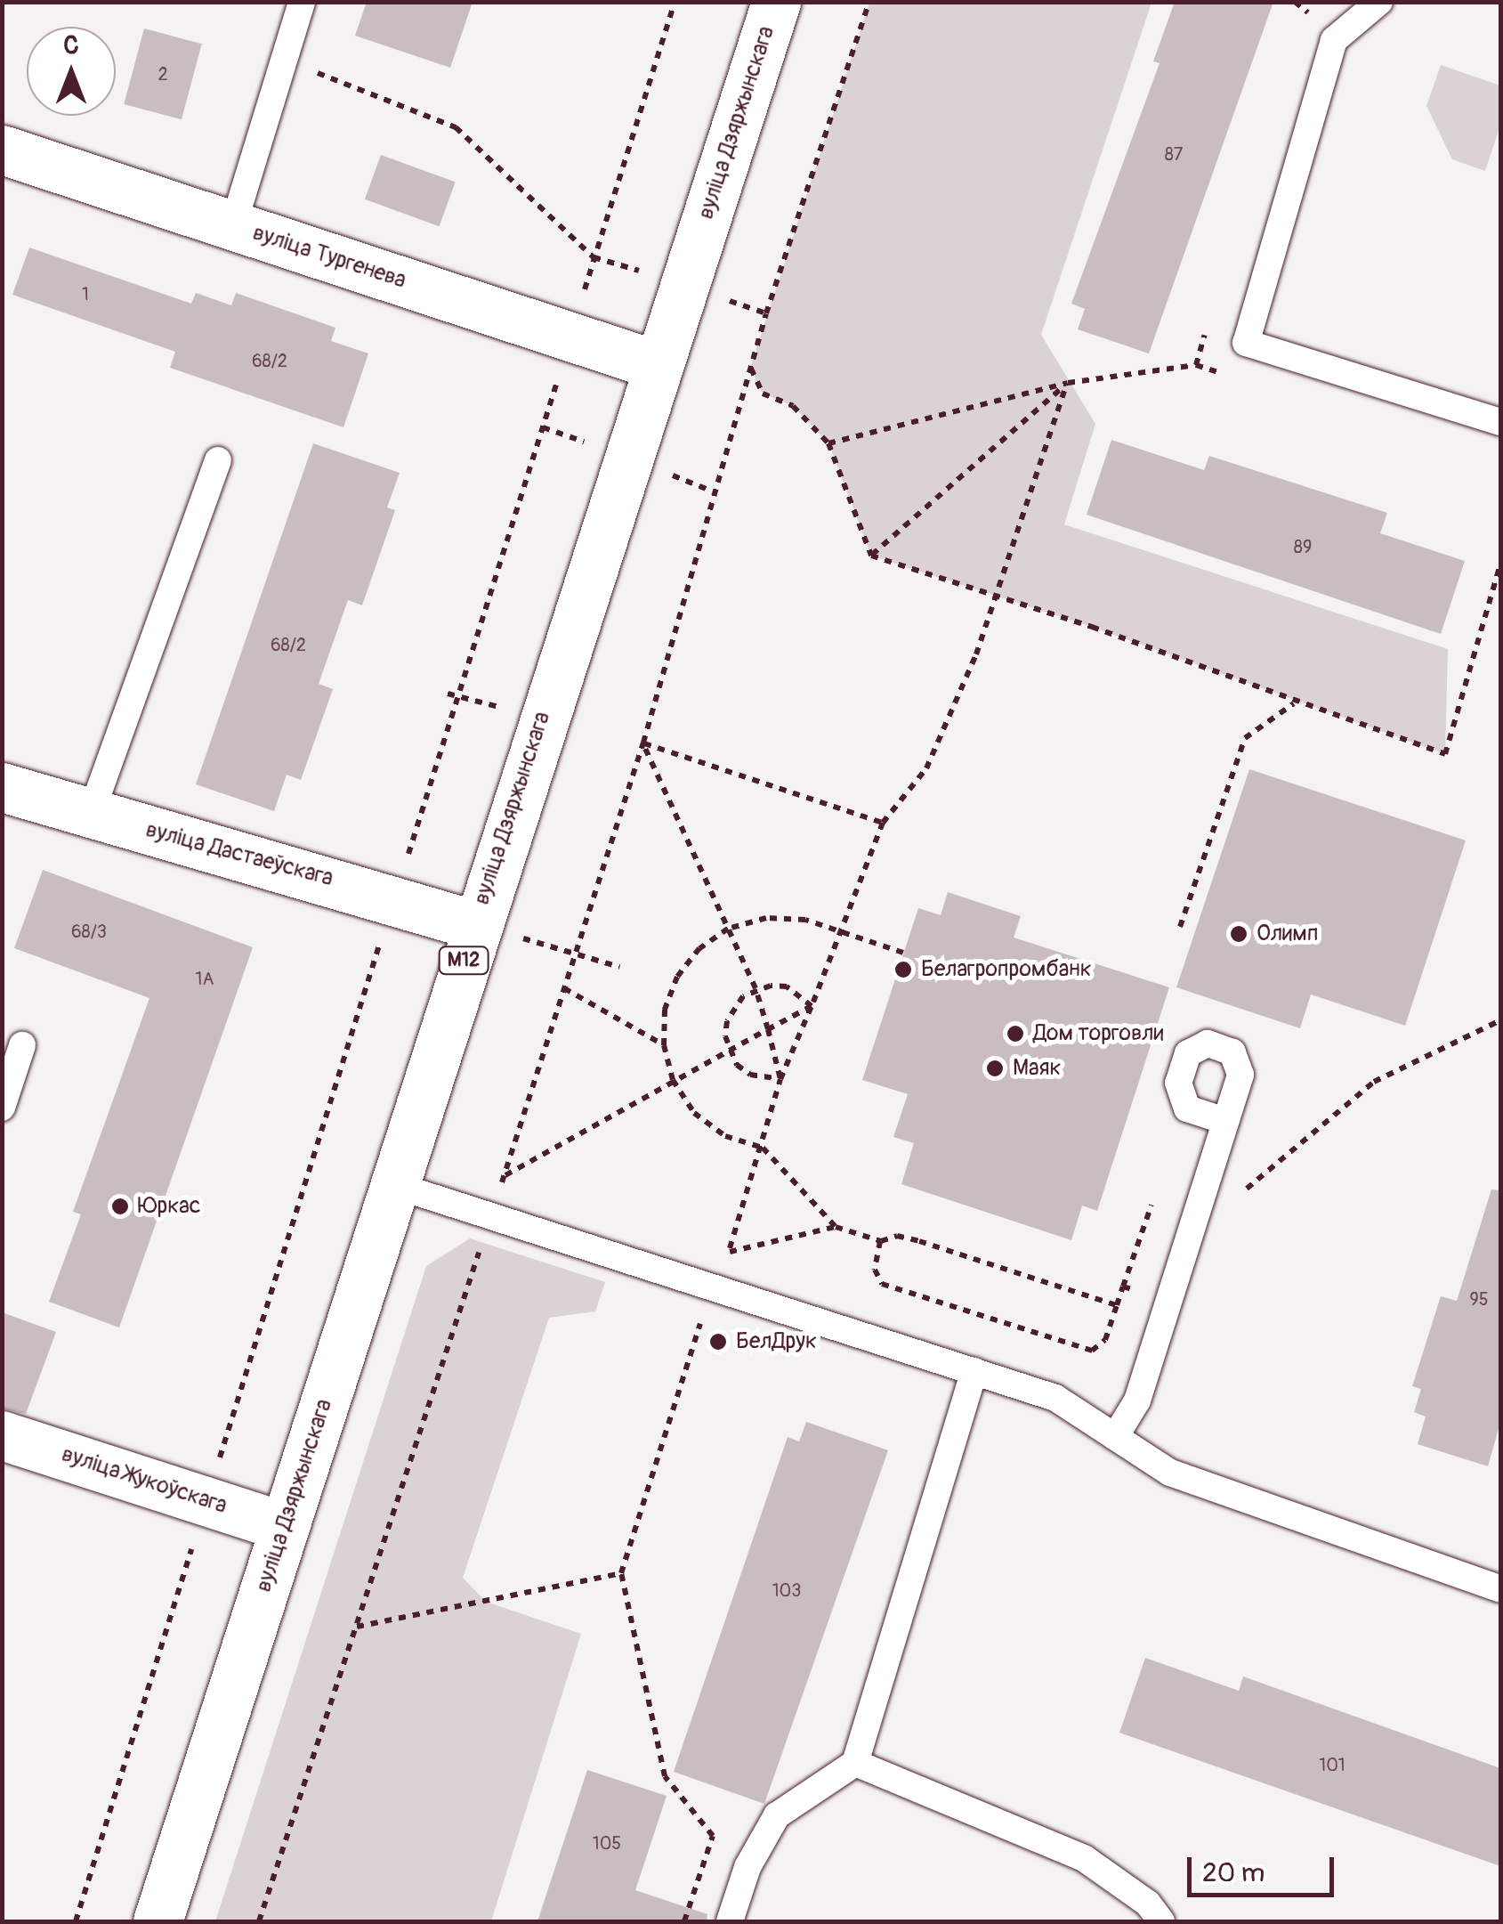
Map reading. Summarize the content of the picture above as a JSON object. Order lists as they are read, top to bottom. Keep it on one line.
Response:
{"streets":{"main road":["вуліца Дзяржынскага","вуліца Тургенева","вуліца Дастаеўскага","М12","вуліца Жукоўскага"]},"crossings":[["вуліца Дзяржынскага","вуліца Тургенева"],["вуліца Дзяржынскага","вуліца Дастаеўскага"],["вуліца Дзяржынскага","вуліца Жукоўскага"]],"places":["Олимп","Белагропромбанк","Дом торговли","Маяк","Юркас","БелДрук"],"house_numbers":["2","87","1","68/2","89","68/2","68/3","1А","95","103","101","105"],"scale_bar":"20 m","north":"top"}
